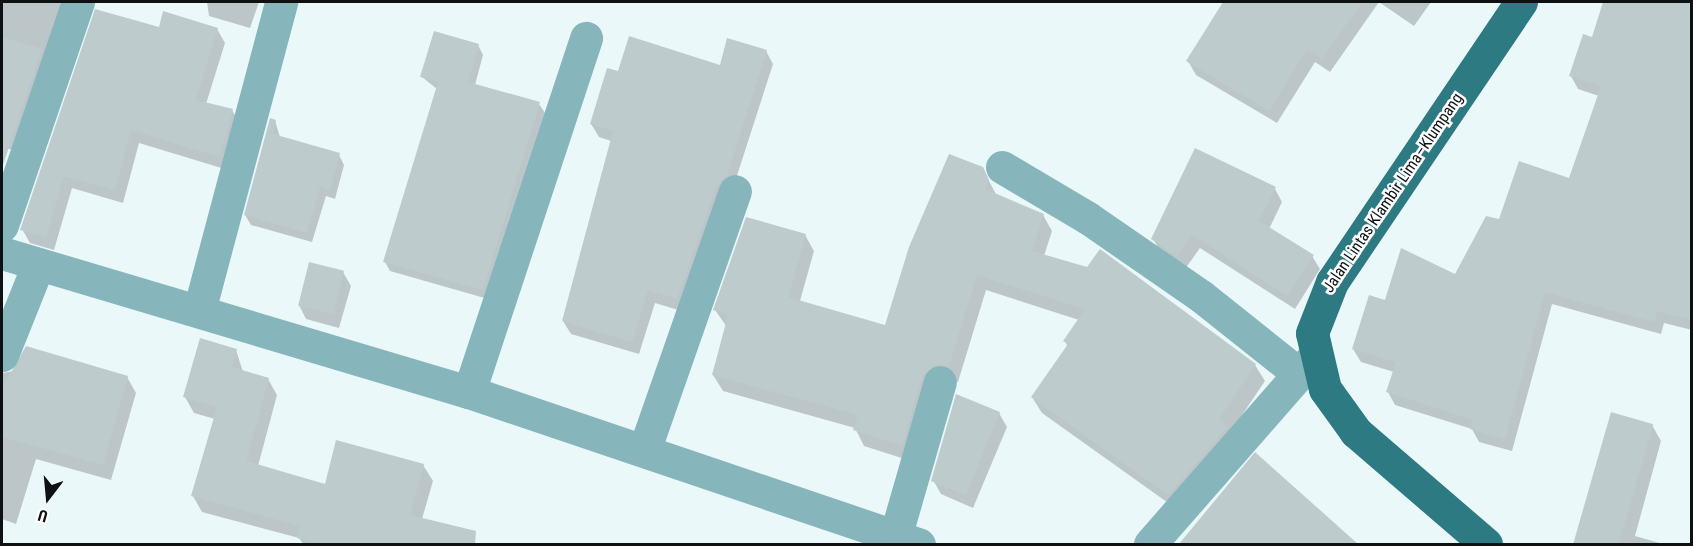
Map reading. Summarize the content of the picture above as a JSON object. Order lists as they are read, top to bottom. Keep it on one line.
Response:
{"streets":{"main road":["Jalan Lintas Klambir Lima–Klumpang"]},"north":"bottom"}
